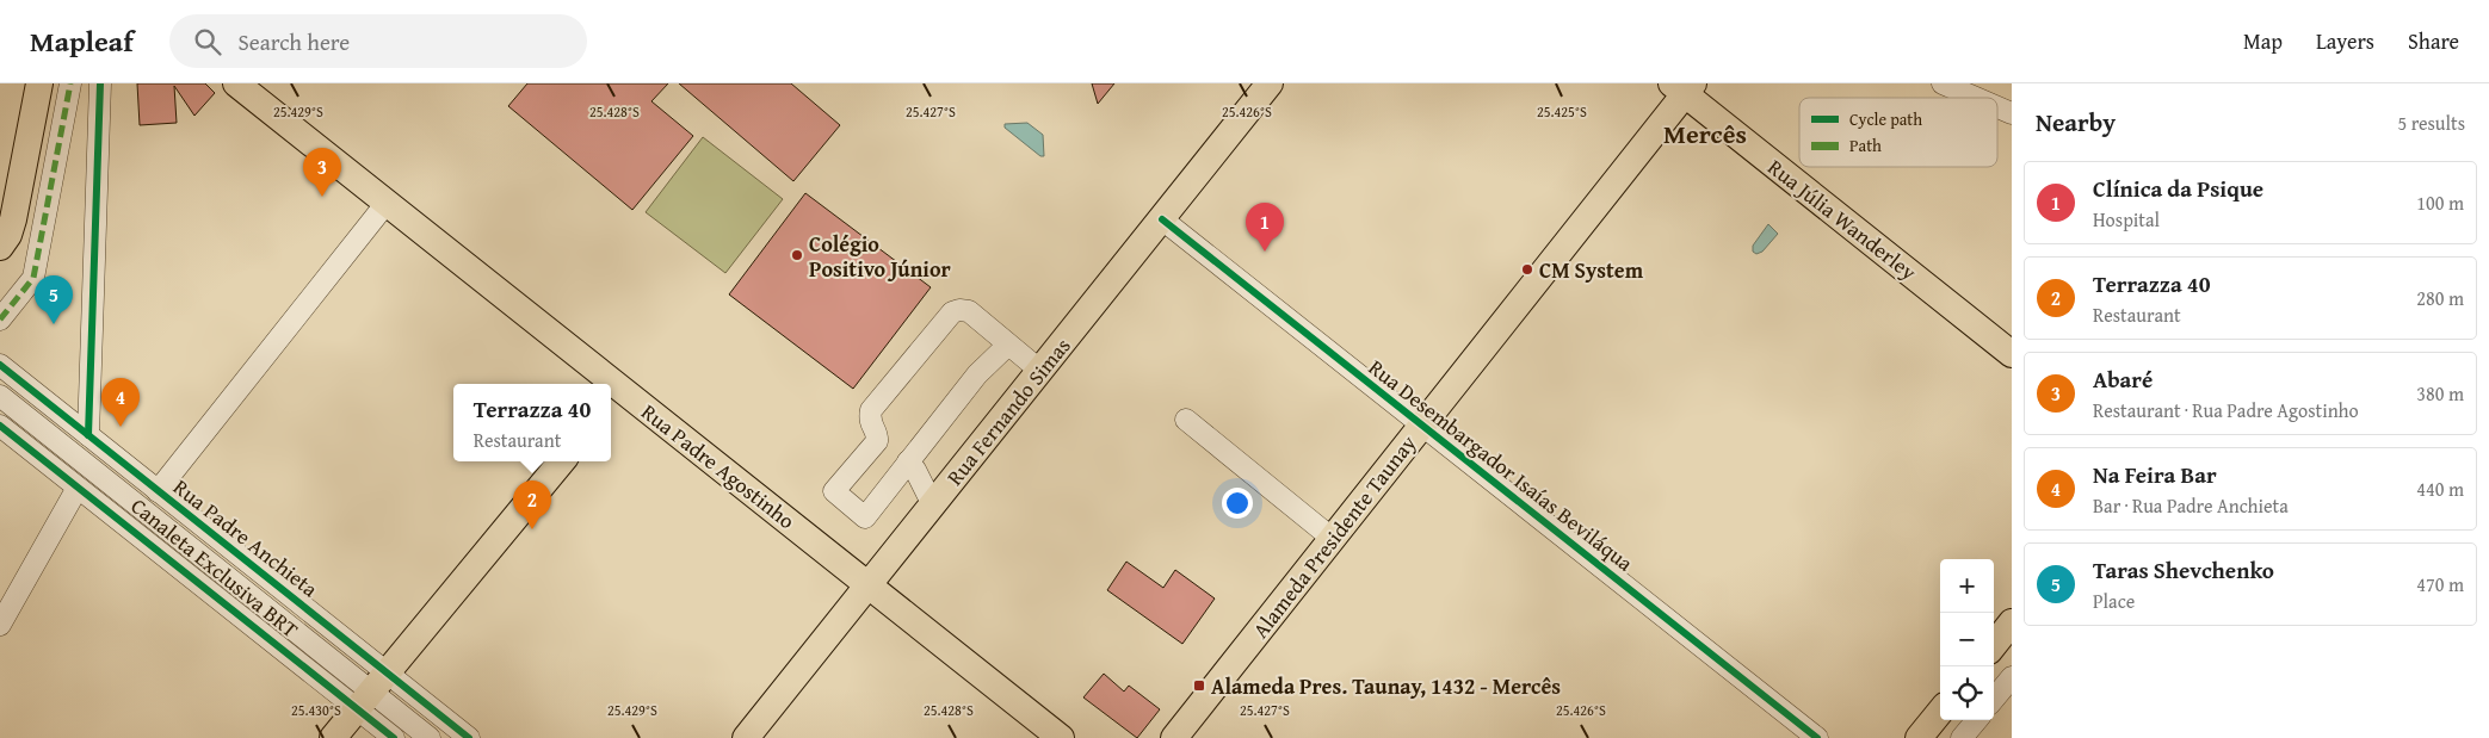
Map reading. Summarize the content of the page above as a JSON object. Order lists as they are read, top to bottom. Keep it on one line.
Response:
{"streets":{"main road":["Rua Júlia Wanderley","Rua Fernando Simas","Rua Padre Agostinho","Alameda Presidente Taunay"],"street":["Rua Desembargador Isaías Beviláqua","Rua Padre Anchieta","Canaleta Exclusiva BRT"]},"crossings":[["Rua Júlia Wanderley","Alameda Presidente Taunay"],["Rua Fernando Simas","Rua Desembargador Isaías Beviláqua"],["Rua Fernando Simas","Rua Padre Agostinho"],["Rua Desembargador Isaías Beviláqua","Alameda Presidente Taunay"],["Rua Padre Anchieta","Canaleta Exclusiva BRT"]],"districts":["Mercês"],"places":{"other":["Colégio Positivo Júnior","CM System"],"transit":["Alameda Pres. Taunay, 1432 - Mercês"]},"legend":["Cycle path","Path"],"page":{"header":"Mapleaf","search":"Search here","nav":["Map","Layers","Share"],"heading":["Nearby","5 results"],"pins":["3","1","5","4","2"],"list":[{"mark":"1","name":"Clínica da Psique","note":"Hospital","value":"100 m"},{"mark":"2","name":"Terrazza 40","note":"Restaurant","value":"280 m"},{"mark":"3","name":"Abaré","note":"Restaurant · Rua Padre Agostinho","value":"380 m"},{"mark":"4","name":"Na Feira Bar","note":"Bar · Rua Padre Anchieta","value":"440 m"},{"mark":"5","name":"Taras Shevchenko","note":"Place","value":"470 m"}],"popup":["Terrazza 40","Restaurant"],"map_buttons":["+","−"]},"coordinates":["25.429°S","25.428°S","25.427°S","25.426°S","25.425°S","25.430°S"]}
